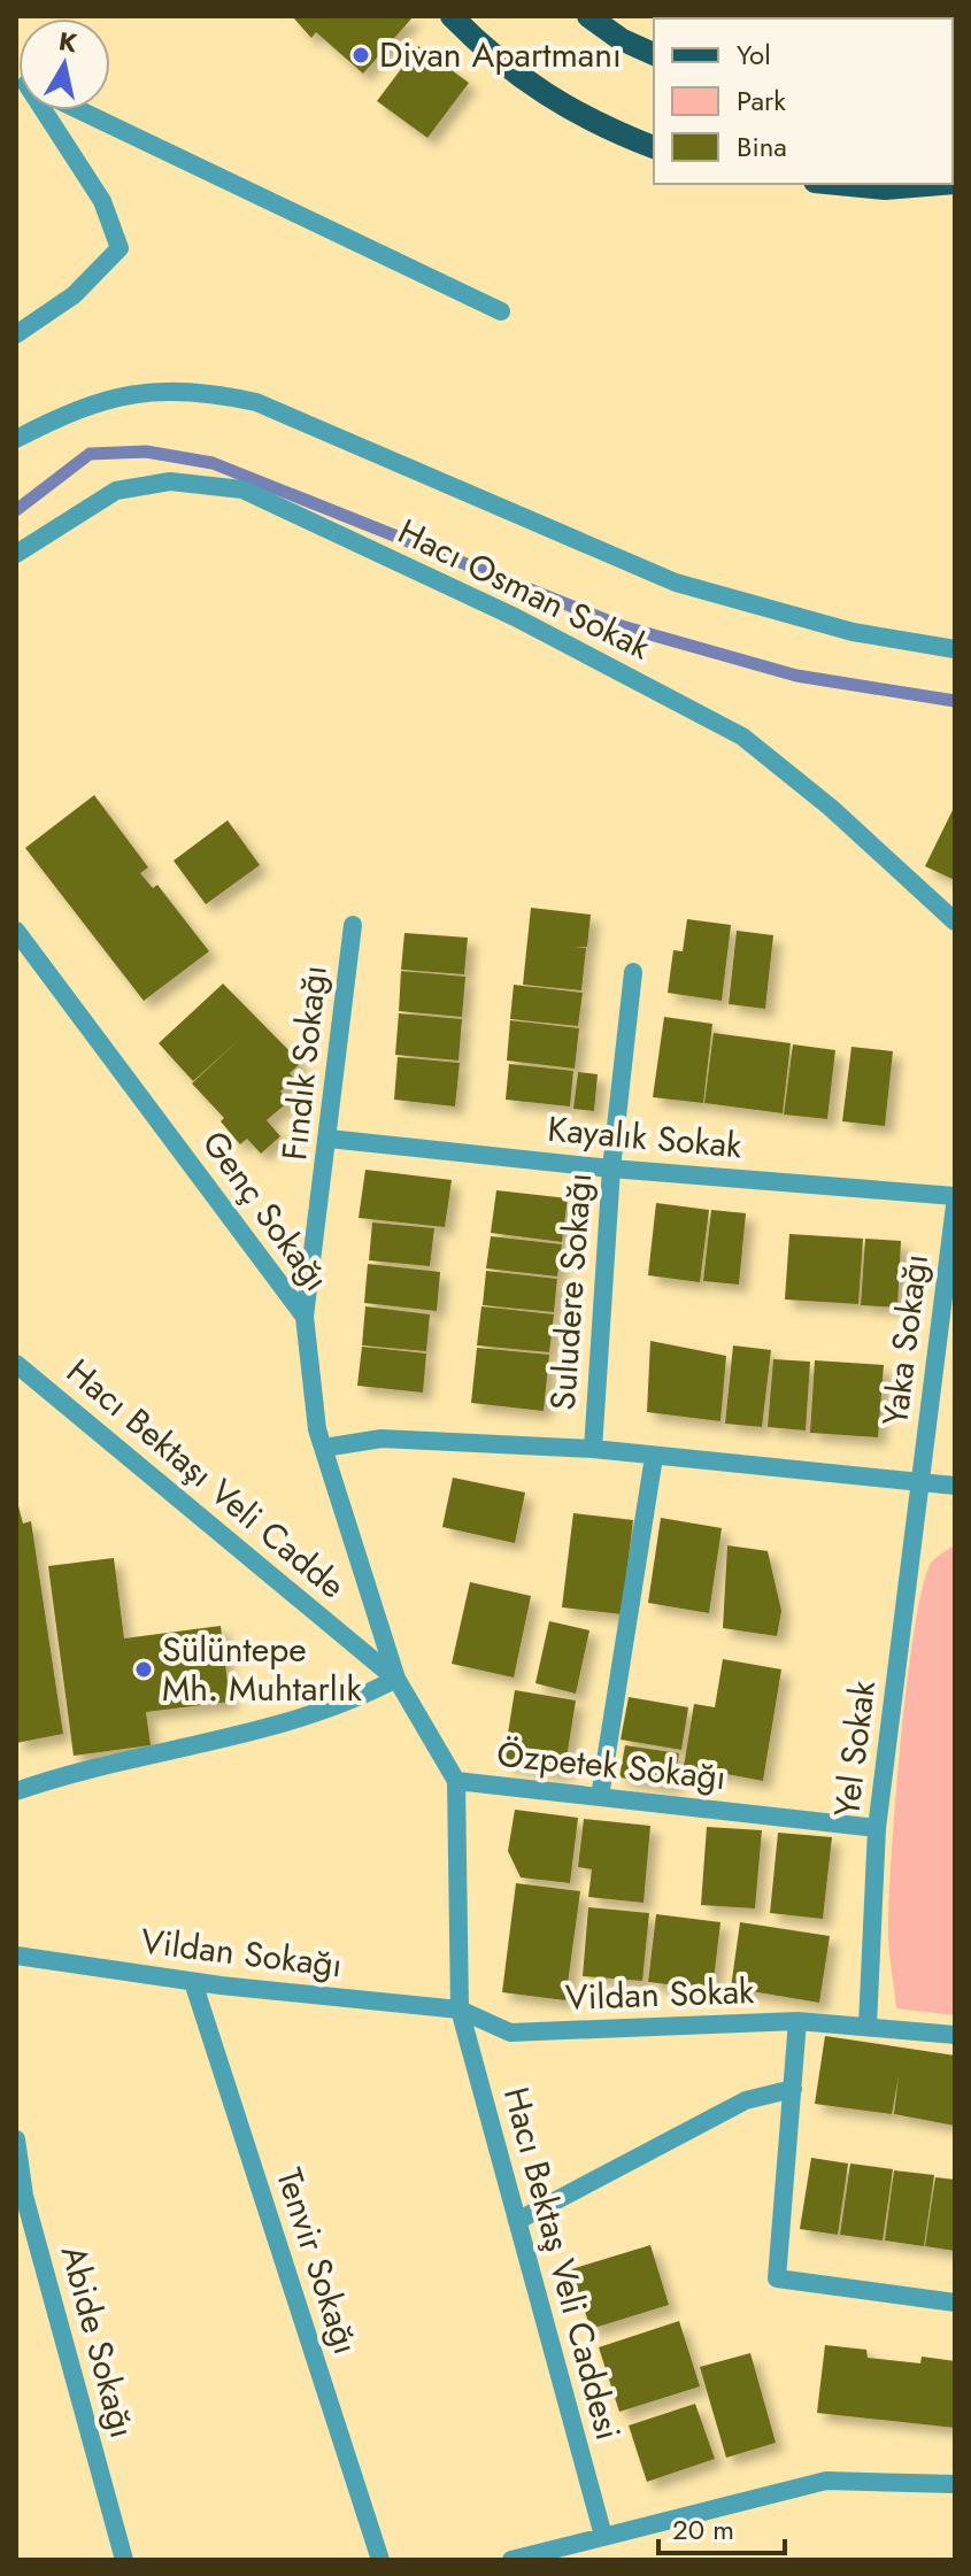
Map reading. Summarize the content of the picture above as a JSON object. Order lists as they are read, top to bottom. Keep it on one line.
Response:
{"streets":{"street":["Hacı Osman Sokak","Fındık Sokağı","Kayalık Sokak","Genç Sokağı","Suludere Sokağı","Yaka Sokağı","Hacı Bektaşı Veli Cadde","Yel Sokak","Özpetek Sokağı","Vildan Sokağı","Vildan Sokak","Tenvir Sokağı","Hacı Bektaş Veli Caddesi","Abide Sokağı"]},"crossings":[["Fındık Sokağı","Kayalık Sokak"],["Fındık Sokağı","Genç Sokağı"],["Kayalık Sokak","Suludere Sokağı"],["Genç Sokağı","Hacı Bektaşı Veli Cadde"],["Genç Sokağı","Özpetek Sokağı"],["Yaka Sokağı","Yel Sokak"],["Hacı Bektaşı Veli Cadde","Özpetek Sokağı"],["Yel Sokak","Özpetek Sokağı"],["Yel Sokak","Vildan Sokak"],["Özpetek Sokağı","Hacı Bektaş Veli Caddesi"],["Vildan Sokağı","Vildan Sokak"],["Vildan Sokağı","Tenvir Sokağı"],["Vildan Sokağı","Hacı Bektaş Veli Caddesi"],["Vildan Sokak","Hacı Bektaş Veli Caddesi"]],"places":["Divan Apartmanı","Sülüntepe Mh. Muhtarlık"],"legend":["Yol","Park","Bina"],"scale_bar":"20 m","north":"top"}
